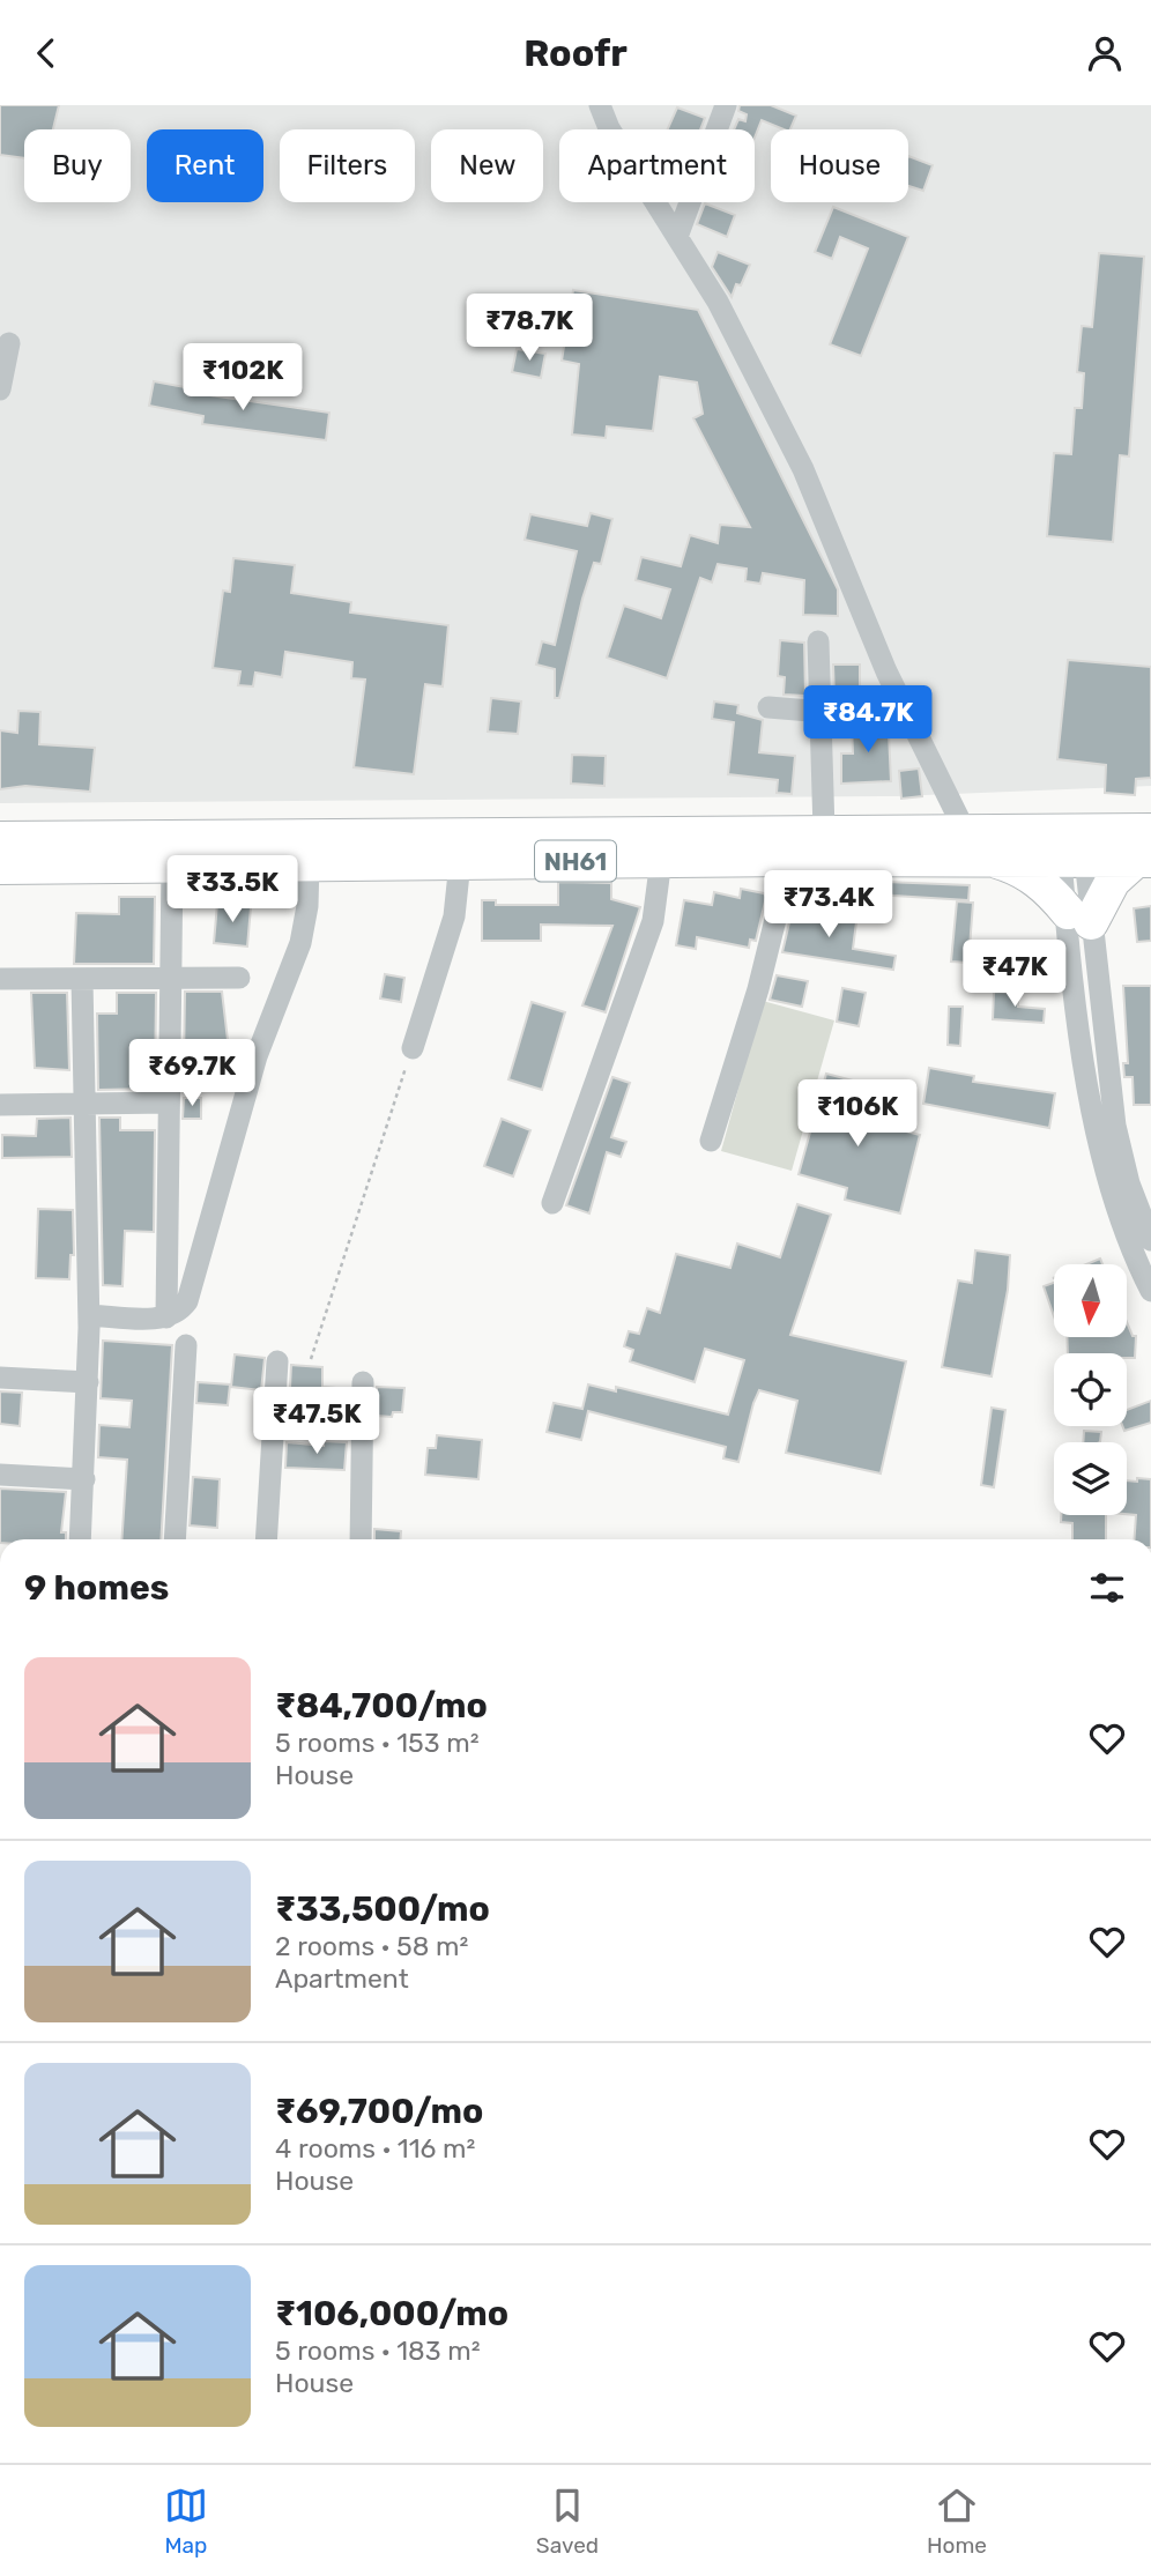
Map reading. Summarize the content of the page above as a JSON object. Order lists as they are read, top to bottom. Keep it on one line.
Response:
{"streets":{"highway":["NH61"]},"north":"bottom","page":{"header":"Roofr","chip":["Buy","Rent","Filters","New","Apartment","House"],"price":["₹78.7K","₹102K","₹84.7K","₹33.5K","₹73.4K","₹47K","₹69.7K","₹106K","₹47.5K"],"heading":"9 homes","list":[{"name":"₹84,700/mo","note":"5 rooms · 153 m² · House"},{"name":"₹33,500/mo","note":"2 rooms · 58 m² · Apartment"},{"name":"₹69,700/mo","note":"4 rooms · 116 m² · House"},{"name":"₹106,000/mo","note":"5 rooms · 183 m² · House"}],"tabs":["Map","Saved","Home"]}}
